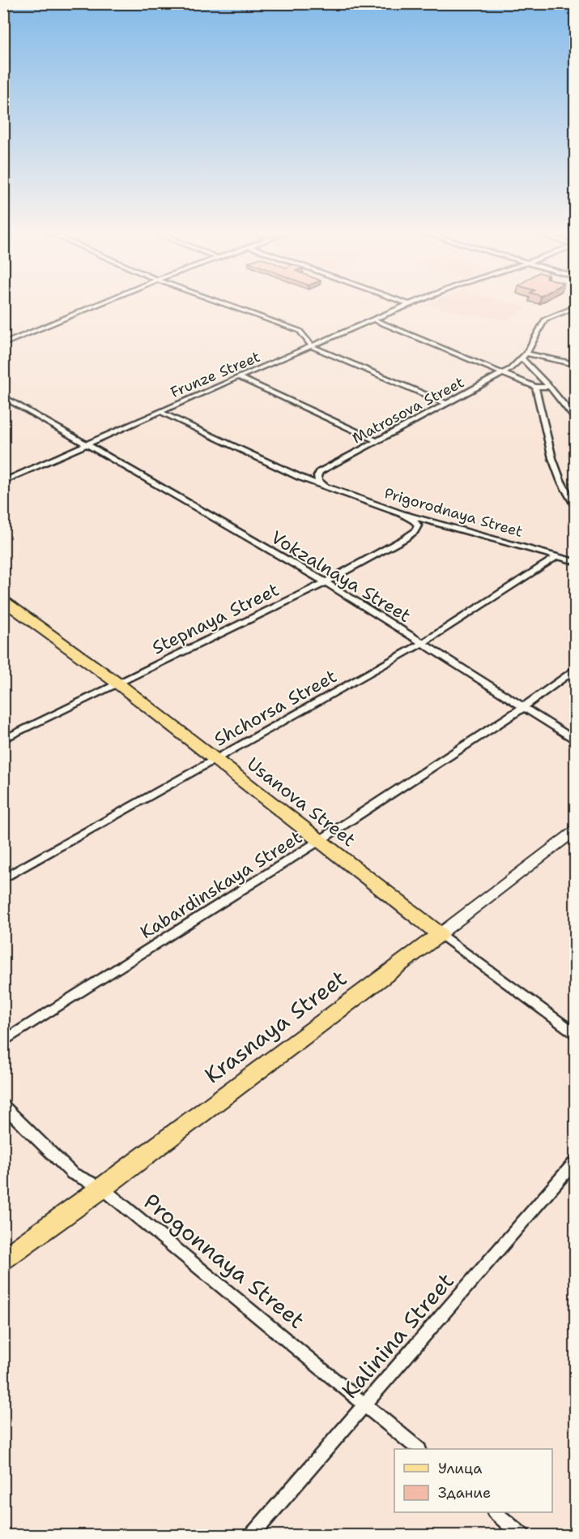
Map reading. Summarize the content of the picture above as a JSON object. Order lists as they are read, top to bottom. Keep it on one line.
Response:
{"streets":{"main road":["Usanova Street","Krasnaya Street"],"street":["Frunze Street","Matrosova Street","Prigorodnaya Street","Vokzalnaya Street","Stepnaya Street","Shchorsa Street","Kabardinskaya Street","Progonnaya Street","Kalinina Street"]},"crossings":[["Frunze Street","Prigorodnaya Street"],["Frunze Street","Vokzalnaya Street"],["Matrosova Street","Prigorodnaya Street"],["Prigorodnaya Street","Stepnaya Street"],["Prigorodnaya Street","Shchorsa Street"],["Vokzalnaya Street","Stepnaya Street"],["Vokzalnaya Street","Shchorsa Street"],["Vokzalnaya Street","Kabardinskaya Street"],["Stepnaya Street","Usanova Street"],["Shchorsa Street","Usanova Street"],["Usanova Street","Kabardinskaya Street"],["Usanova Street","Krasnaya Street"],["Krasnaya Street","Progonnaya Street"],["Progonnaya Street","Kalinina Street"]],"legend":["Улица","Здание"]}
